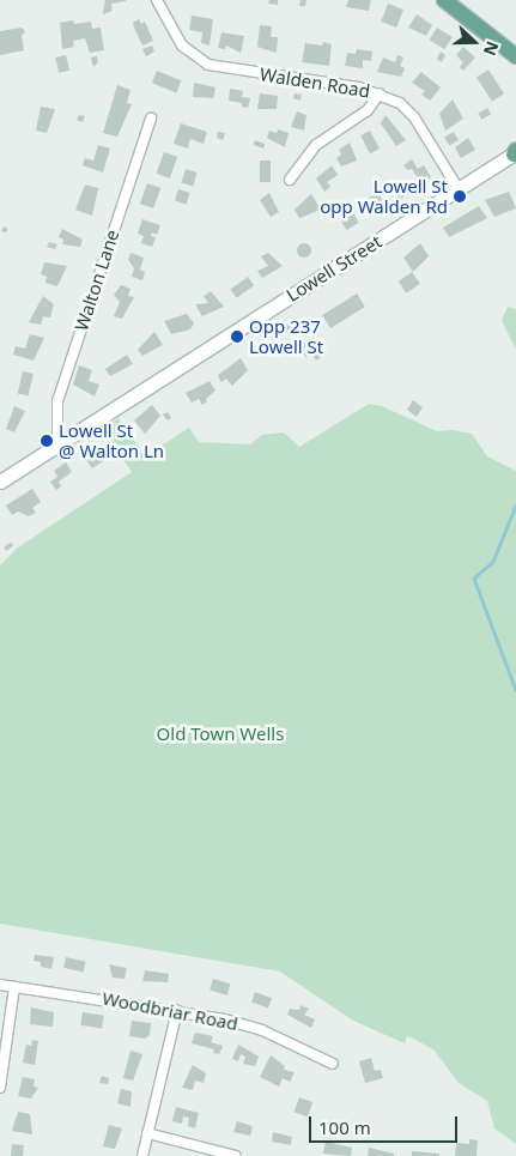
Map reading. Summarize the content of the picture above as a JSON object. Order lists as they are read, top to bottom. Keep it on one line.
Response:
{"streets":{"main road":["Lowell Street"],"street":["Walden Road","Walton Lane","Woodbriar Road"]},"crossings":[["Walden Road","Lowell Street"],["Lowell Street","Walton Lane"]],"parks":["Old Town Wells"],"places":["Lowell St opp Walden Rd","Opp 237 Lowell St","Lowell St @ Walton Ln"],"scale_bar":"100 m","north":"right"}
